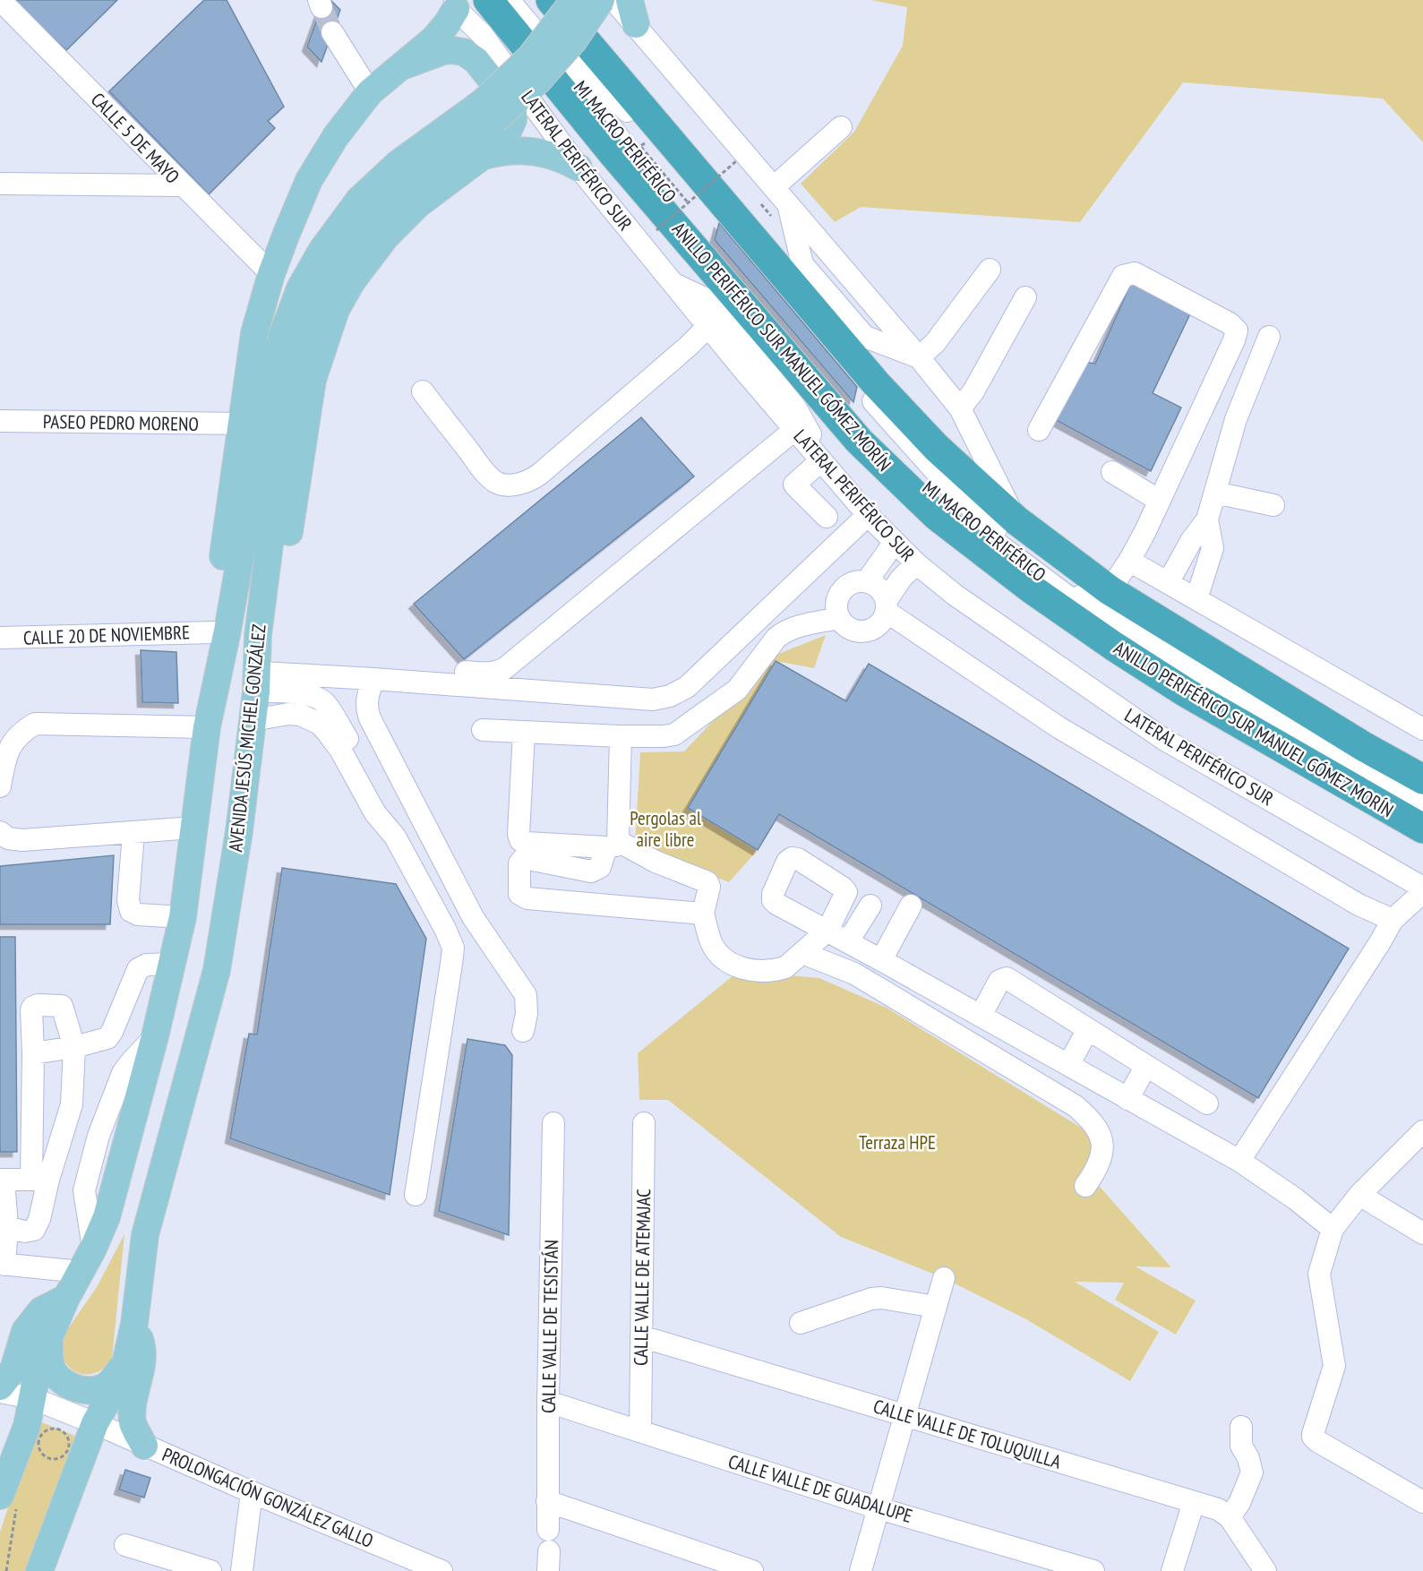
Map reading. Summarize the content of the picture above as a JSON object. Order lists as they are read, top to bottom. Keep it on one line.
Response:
{"streets":{"highway":["ANILLO PERIFÉRICO SUR MANUEL GÓMEZ MORÍN"],"main road":["AVENIDA JESÚS MICHEL GONZÁLEZ"],"street":["CALLE 5 DE MAYO","MI MACRO PERIFÉRICO","LATERAL PERIFÉRICO SUR","PASEO PEDRO MORENO","CALLE 20 DE NOVIEMBRE","CALLE VALLE DE ATEMAJAC","CALLE VALLE DE TESISTÁN","CALLE VALLE DE TOLUQUILLA","CALLE VALLE DE GUADALUPE","PROLONGACIÓN GONZÁLEZ GALLO"]},"crossings":[["AVENIDA JESÚS MICHEL GONZÁLEZ","PROLONGACIÓN GONZÁLEZ GALLO"],["CALLE VALLE DE ATEMAJAC","CALLE VALLE DE TOLUQUILLA"],["CALLE VALLE DE ATEMAJAC","CALLE VALLE DE GUADALUPE"],["CALLE VALLE DE TESISTÁN","CALLE VALLE DE GUADALUPE"]],"parks":["Pergolas al aire libre","Terraza HPE"]}
